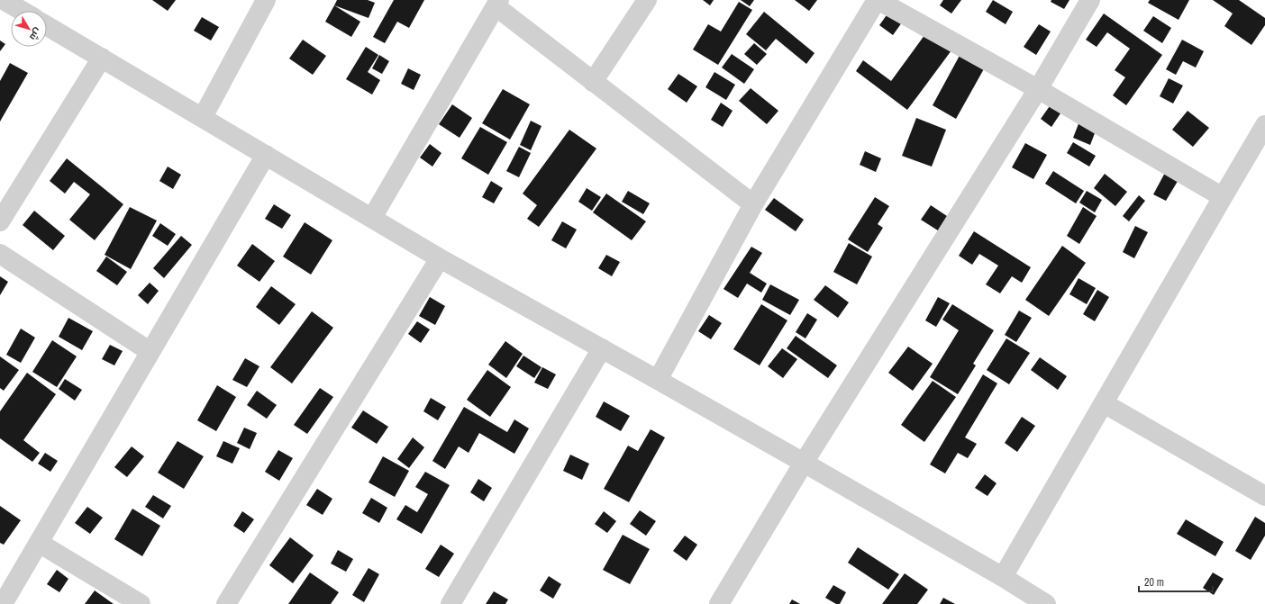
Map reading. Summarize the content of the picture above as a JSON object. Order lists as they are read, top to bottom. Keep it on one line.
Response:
{"scale_bar":"20 m","north":"bottom right"}
